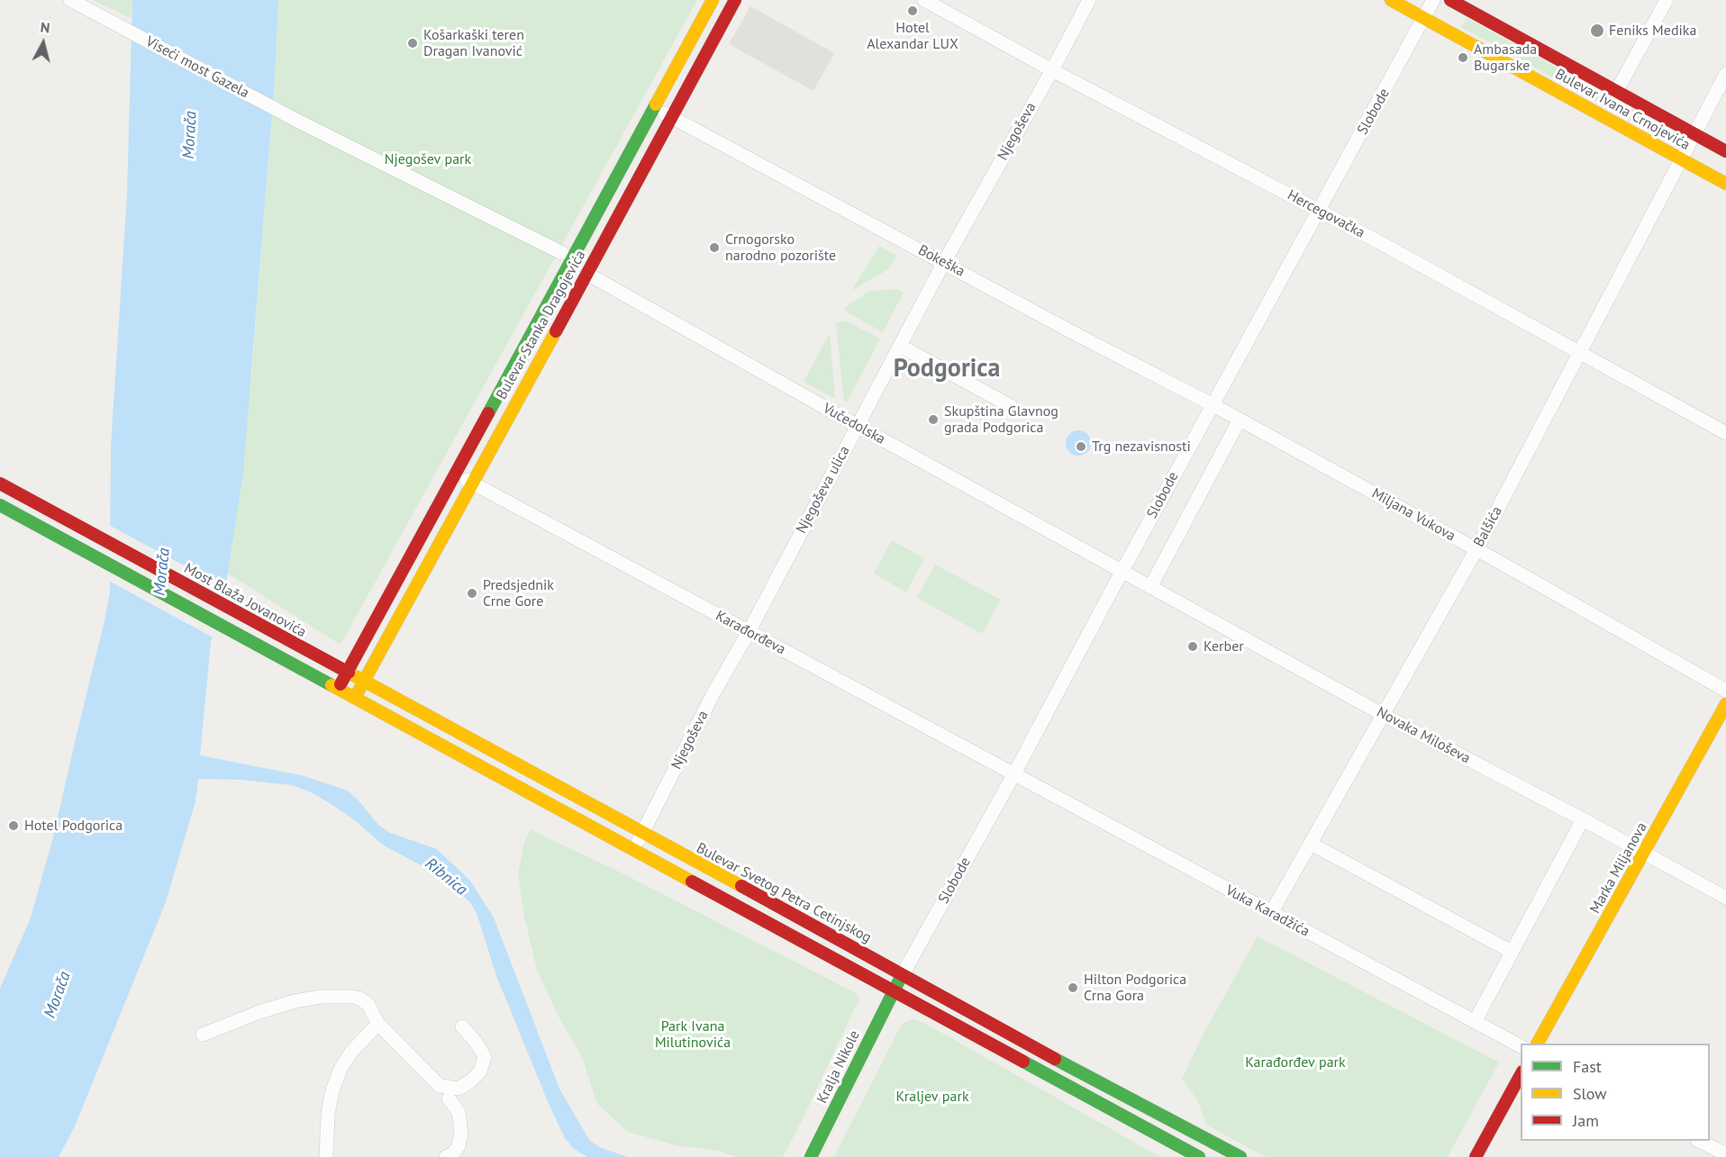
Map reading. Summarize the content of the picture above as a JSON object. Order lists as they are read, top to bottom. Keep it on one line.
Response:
{"streets":{"main road":["Bulevar Ivana Crnojevića","Slobode","Bulevar Stanka Dragojevića","Most Blaža Jovanovića","Marka Miljanova","Bulevar Svetog Petra Cetinjskog","Kralja Nikole"],"street":["Viseći most Gazela","Njegoševa","Hercegovačka","Bokeška","Vučedolska","Njegoševa ulica","Miljana Vukova","Balšića","Karađorđeva","Novaka Miloševa","Vuka Karadžića"]},"crossings":[["Bulevar Ivana Crnojevića","Slobode"],["Bulevar Ivana Crnojevića","Balšića"],["Slobode","Hercegovačka"],["Slobode","Bokeška"],["Slobode","Vučedolska"],["Slobode","Miljana Vukova"],["Slobode","Karađorđeva"],["Slobode","Novaka Miloševa"],["Slobode","Bulevar Svetog Petra Cetinjskog"],["Slobode","Vuka Karadžića"],["Slobode","Kralja Nikole"],["Njegoševa","Hercegovačka"],["Njegoševa","Bokeška"],["Njegoševa","Njegoševa ulica"],["Njegoševa","Karađorđeva"],["Njegoševa","Bulevar Svetog Petra Cetinjskog"],["Hercegovačka","Balšića"],["Bokeška","Bulevar Stanka Dragojevića"],["Bokeška","Njegoševa ulica"],["Bokeška","Miljana Vukova"],["Bulevar Stanka Dragojevića","Vučedolska"],["Bulevar Stanka Dragojevića","Karađorđeva"],["Bulevar Stanka Dragojevića","Bulevar Svetog Petra Cetinjskog"],["Vučedolska","Njegoševa ulica"],["Vučedolska","Novaka Miloševa"],["Njegoševa ulica","Karađorđeva"],["Miljana Vukova","Balšića"],["Balšića","Novaka Miloševa"],["Balšića","Vuka Karadžića"],["Most Blaža Jovanovića","Bulevar Svetog Petra Cetinjskog"],["Karađorđeva","Vuka Karadžića"],["Novaka Miloševa","Marka Miljanova"]],"districts":["Podgorica"],"water":["Morača","Ribnica"],"parks":["Njegošev park","Park Ivana Milutinovića","Karađorđev park","Kraljev park"],"places":["Hotel Alexandar LUX","Feniks Medika","Košarkaški teren Dragan Ivanović","Ambasada Bugarske","Crnogorsko narodno pozorište","Skupština Glavnog grada Podgorica","Trg nezavisnosti","Predsjednik Crne Gore","Kerber","Hotel Podgorica","Hilton Podgorica Crna Gora"],"legend":["Fast","Slow","Jam"],"north":"top"}
